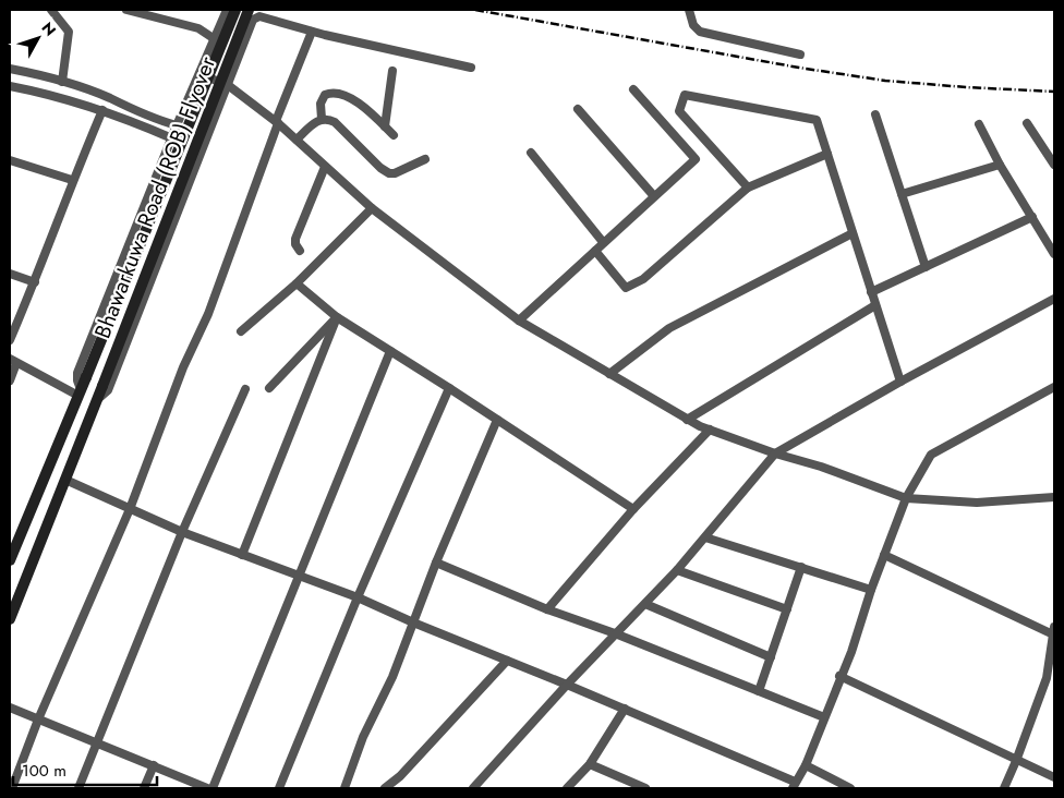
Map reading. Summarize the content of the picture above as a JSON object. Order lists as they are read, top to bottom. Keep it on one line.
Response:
{"streets":{"main road":["Bhawarkuwa Road (ROB) Flyover"]},"scale_bar":"100 m","north":"top right"}
